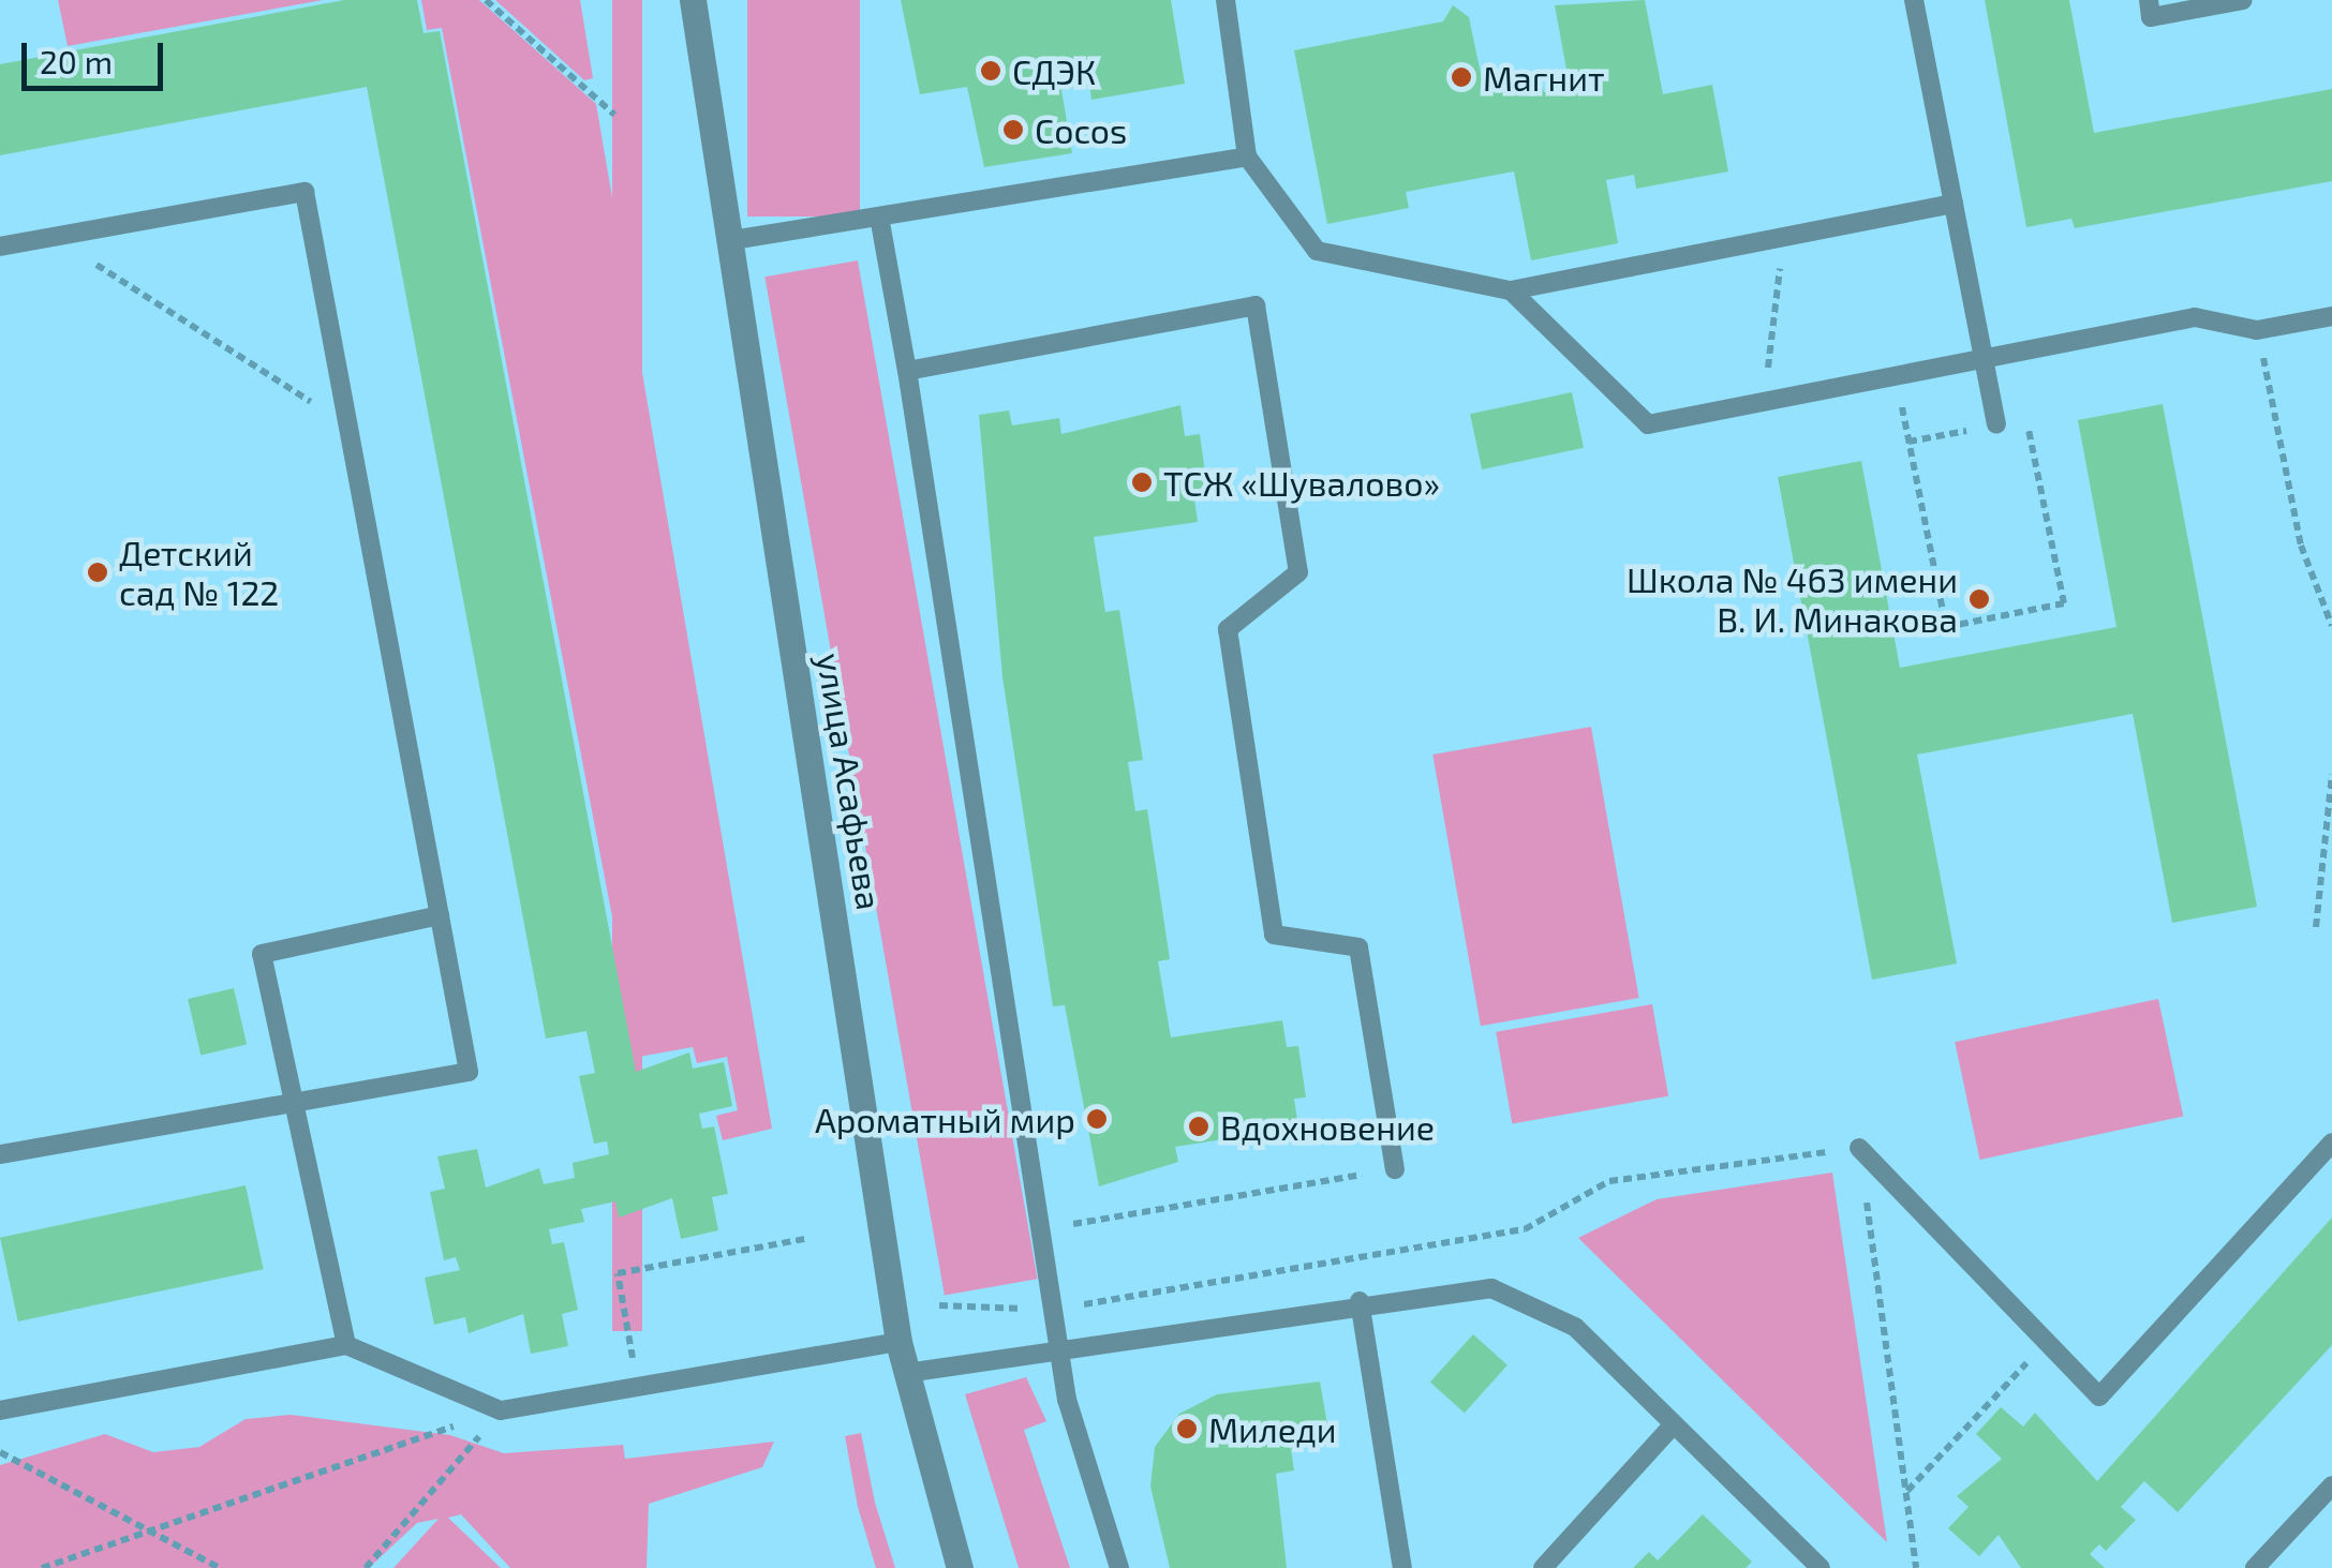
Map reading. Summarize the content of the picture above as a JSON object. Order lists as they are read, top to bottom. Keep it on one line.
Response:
{"streets":{"street":["улица Асафьева"]},"places":["СДЭК","Магнит","Cocos","ТСЖ «Шувалово»","Детский сад № 122","Школа № 463 имени В. И. Минакова","Ароматный мир","Вдохновение","Миледи"],"scale_bar":"20 m"}
